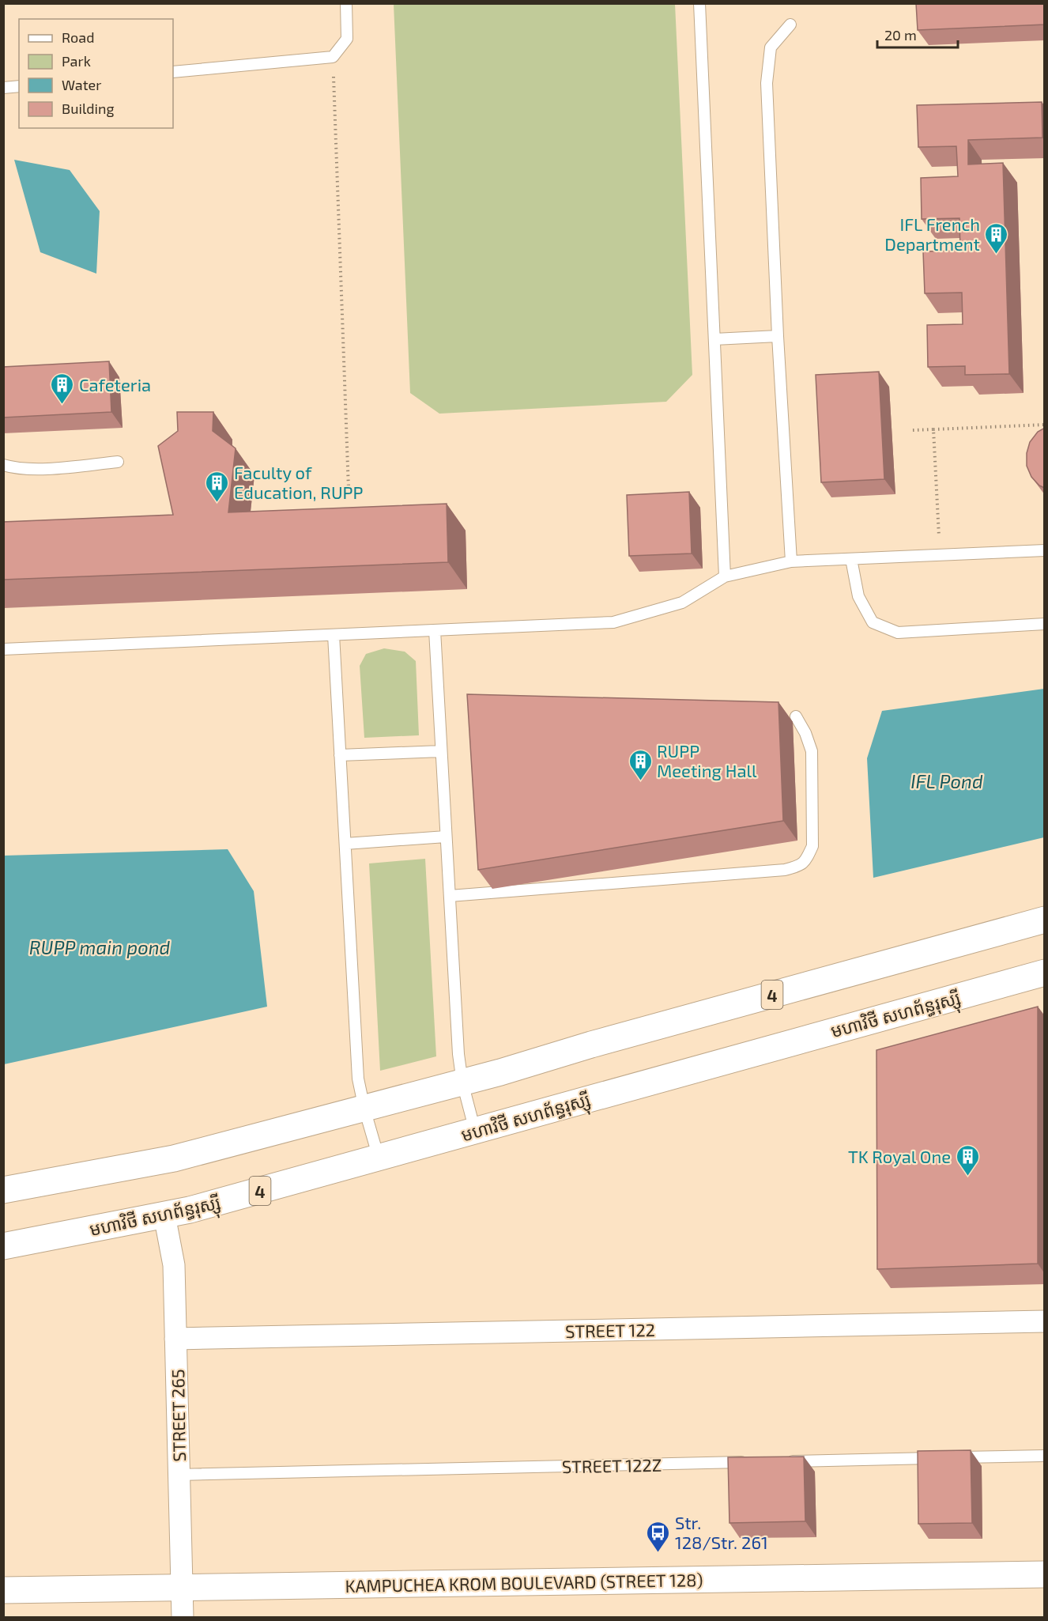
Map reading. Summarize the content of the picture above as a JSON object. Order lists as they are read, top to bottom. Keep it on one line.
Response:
{"streets":{"main road":["4","មហាវិថី សហព័ន្ធរុស្ស៊ី","KAMPUCHEA KROM BOULEVARD (STREET 128)"],"street":["STREET 122","STREET 265"],"lane":["STREET 122Z"]},"crossings":[["មហាវិថី សហព័ន្ធរុស្ស៊ី","STREET 265"],["STREET 122","STREET 265"],["STREET 265","STREET 122Z"],["STREET 265","KAMPUCHEA KROM BOULEVARD (STREET 128)"]],"water":["IFL Pond","RUPP main pond"],"places":{"building":["IFL French Department","Cafeteria","Faculty of Education, RUPP","RUPP Meeting Hall","TK Royal One"],"bus stop":["Str. 128/Str. 261"]},"legend":["Road","Park","Water","Building"],"scale_bar":"20 m"}
